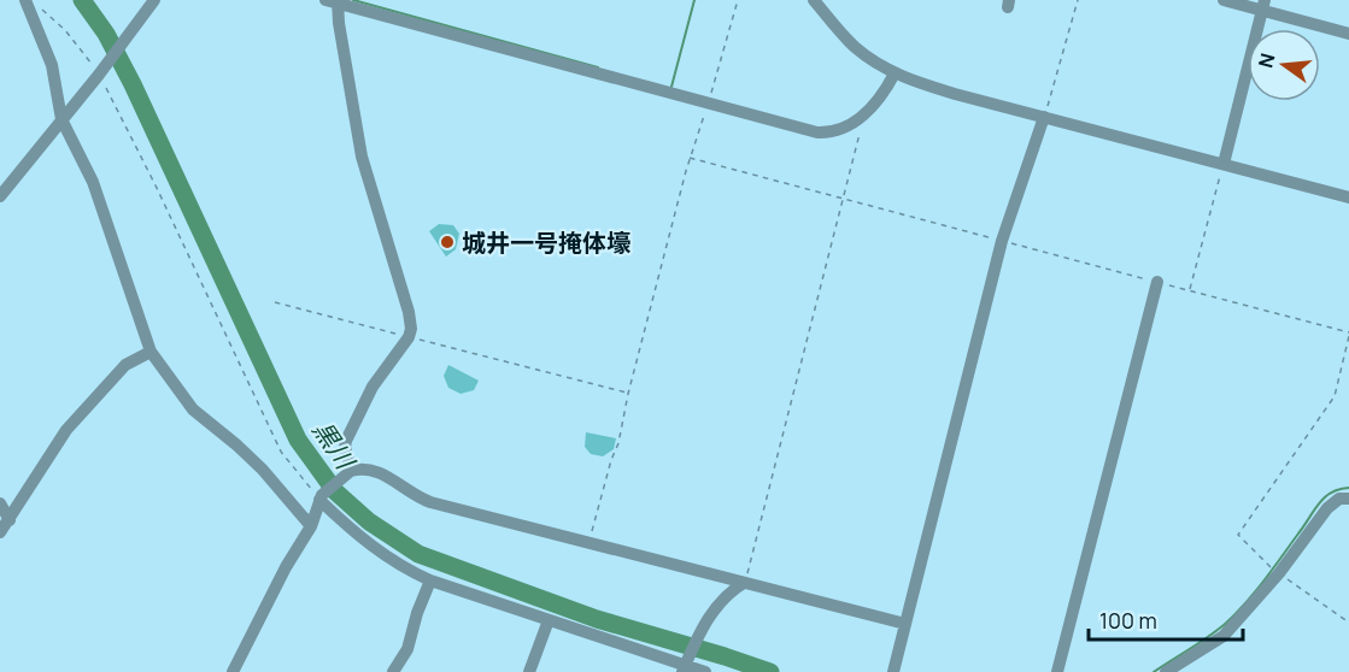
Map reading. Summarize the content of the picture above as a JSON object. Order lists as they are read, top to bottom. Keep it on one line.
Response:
{"water":["黒川"],"places":["城井一号掩体壕"],"scale_bar":"100 m","north":"left"}
